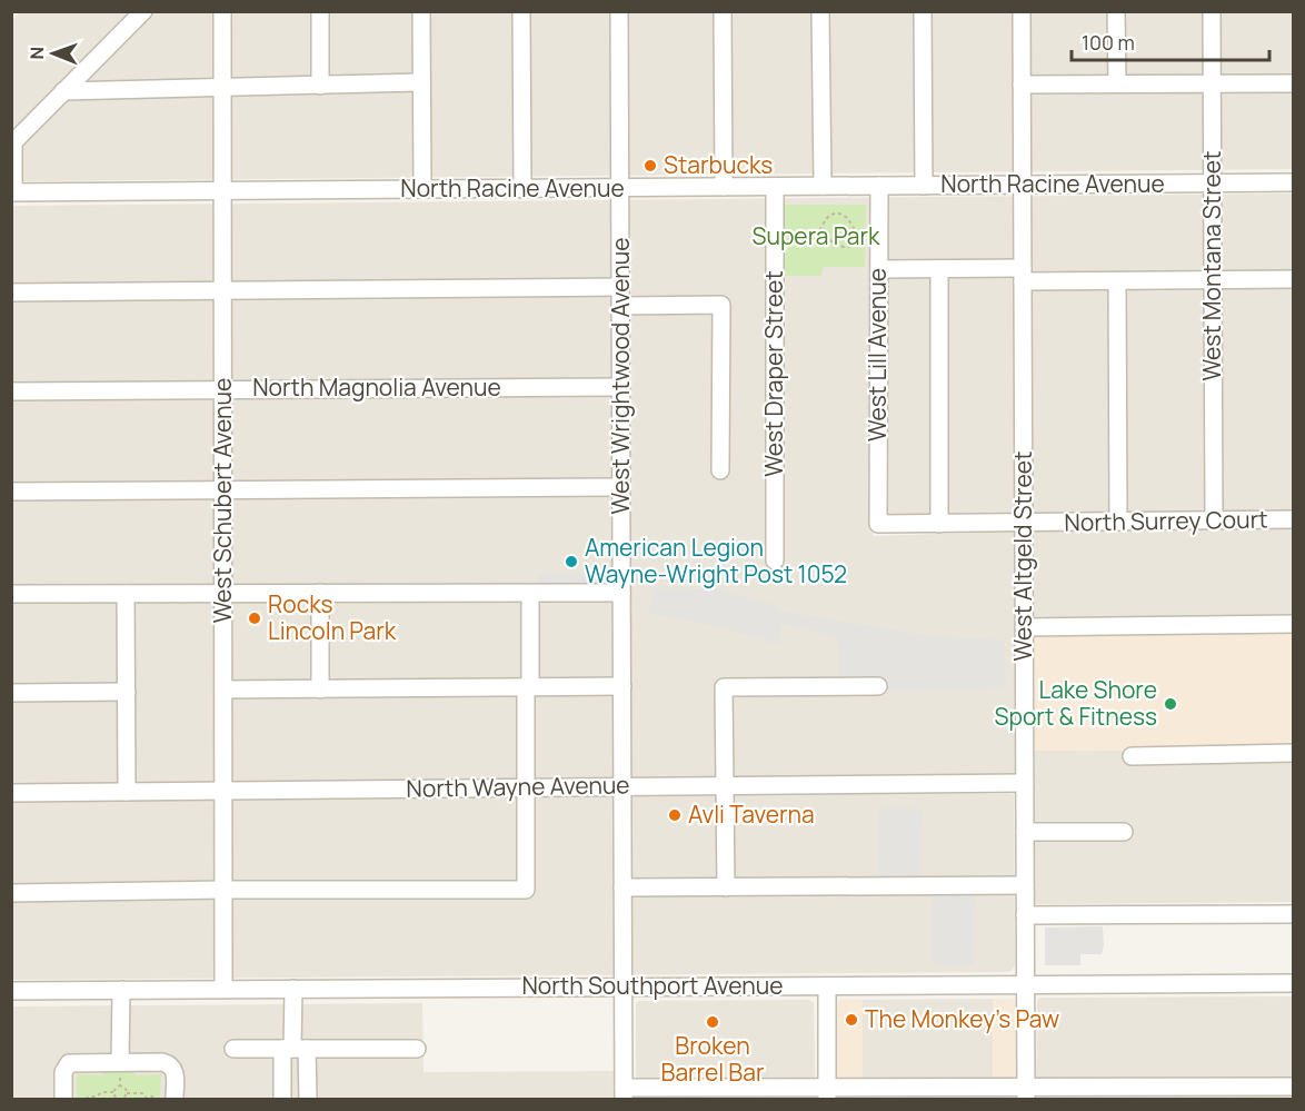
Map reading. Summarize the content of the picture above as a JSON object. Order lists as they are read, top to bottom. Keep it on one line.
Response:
{"streets":{"street":["North Racine Avenue","West Montana Street","West Lill Avenue","West Draper Street","West Wrightwood Avenue","North Magnolia Avenue","West Schubert Avenue","North Surrey Court","West Altgeld Street","North Wayne Avenue","North Southport Avenue"]},"crossings":[["North Racine Avenue","West Montana Street"],["North Racine Avenue","West Lill Avenue"],["North Racine Avenue","West Draper Street"],["North Racine Avenue","West Wrightwood Avenue"],["North Racine Avenue","West Schubert Avenue"],["North Racine Avenue","West Altgeld Street"],["West Montana Street","North Surrey Court"],["West Lill Avenue","North Surrey Court"],["West Wrightwood Avenue","North Magnolia Avenue"],["West Wrightwood Avenue","North Wayne Avenue"],["West Wrightwood Avenue","North Southport Avenue"],["North Magnolia Avenue","West Schubert Avenue"],["West Schubert Avenue","North Wayne Avenue"],["West Schubert Avenue","North Southport Avenue"],["North Surrey Court","West Altgeld Street"],["West Altgeld Street","North Wayne Avenue"],["West Altgeld Street","North Southport Avenue"]],"parks":["Supera Park"],"places":["Starbucks","American Legion Wayne-Wright Post 1052","Rocks Lincoln Park","Lake Shore Sport & Fitness","Avli Taverna","The Monkey's Paw","Broken Barrel Bar"],"scale_bar":"100 m","north":"left"}
